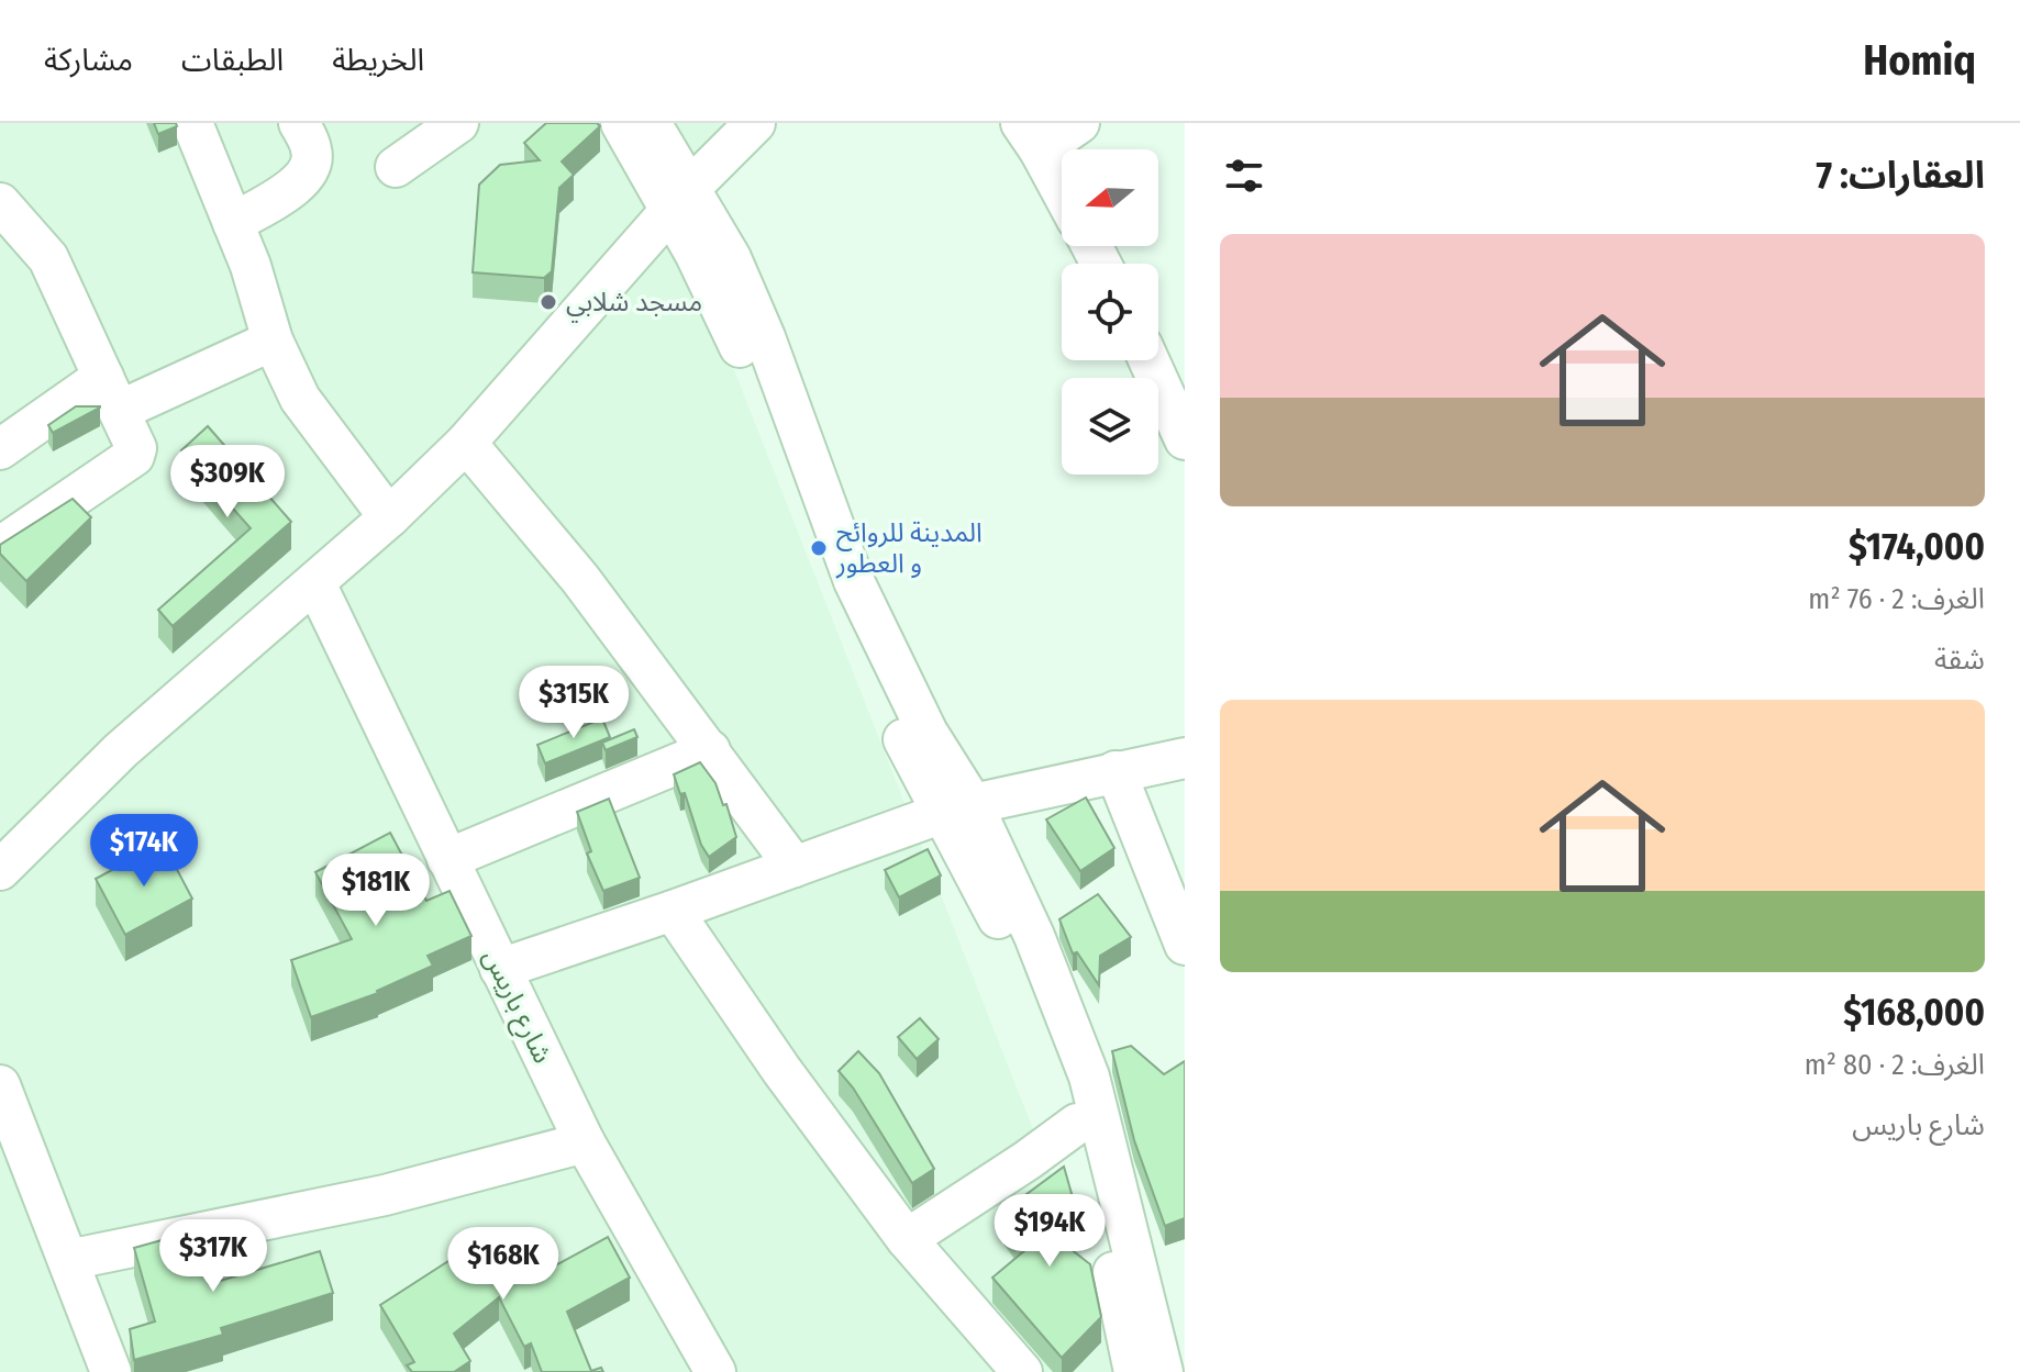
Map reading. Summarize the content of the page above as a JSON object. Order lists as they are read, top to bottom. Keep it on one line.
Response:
{"streets":{"street":["شارع باريس"]},"places":["مسجد شلابي","المدينة للروائح و العطور"],"north":"left","page":{"header":"Homiq","nav":["الخريطة","الطبقات","مشاركة"],"heading":"العقارات: 7","list":[{"name":"$174,000","note":"الغرف: 2 · 76 m² · شقة"},{"name":"$168,000","note":"الغرف: 2 · 80 m² · شارع باريس"}],"price":["$309K","$315K","$174K","$181K","$194K","$317K","$168K"]}}
